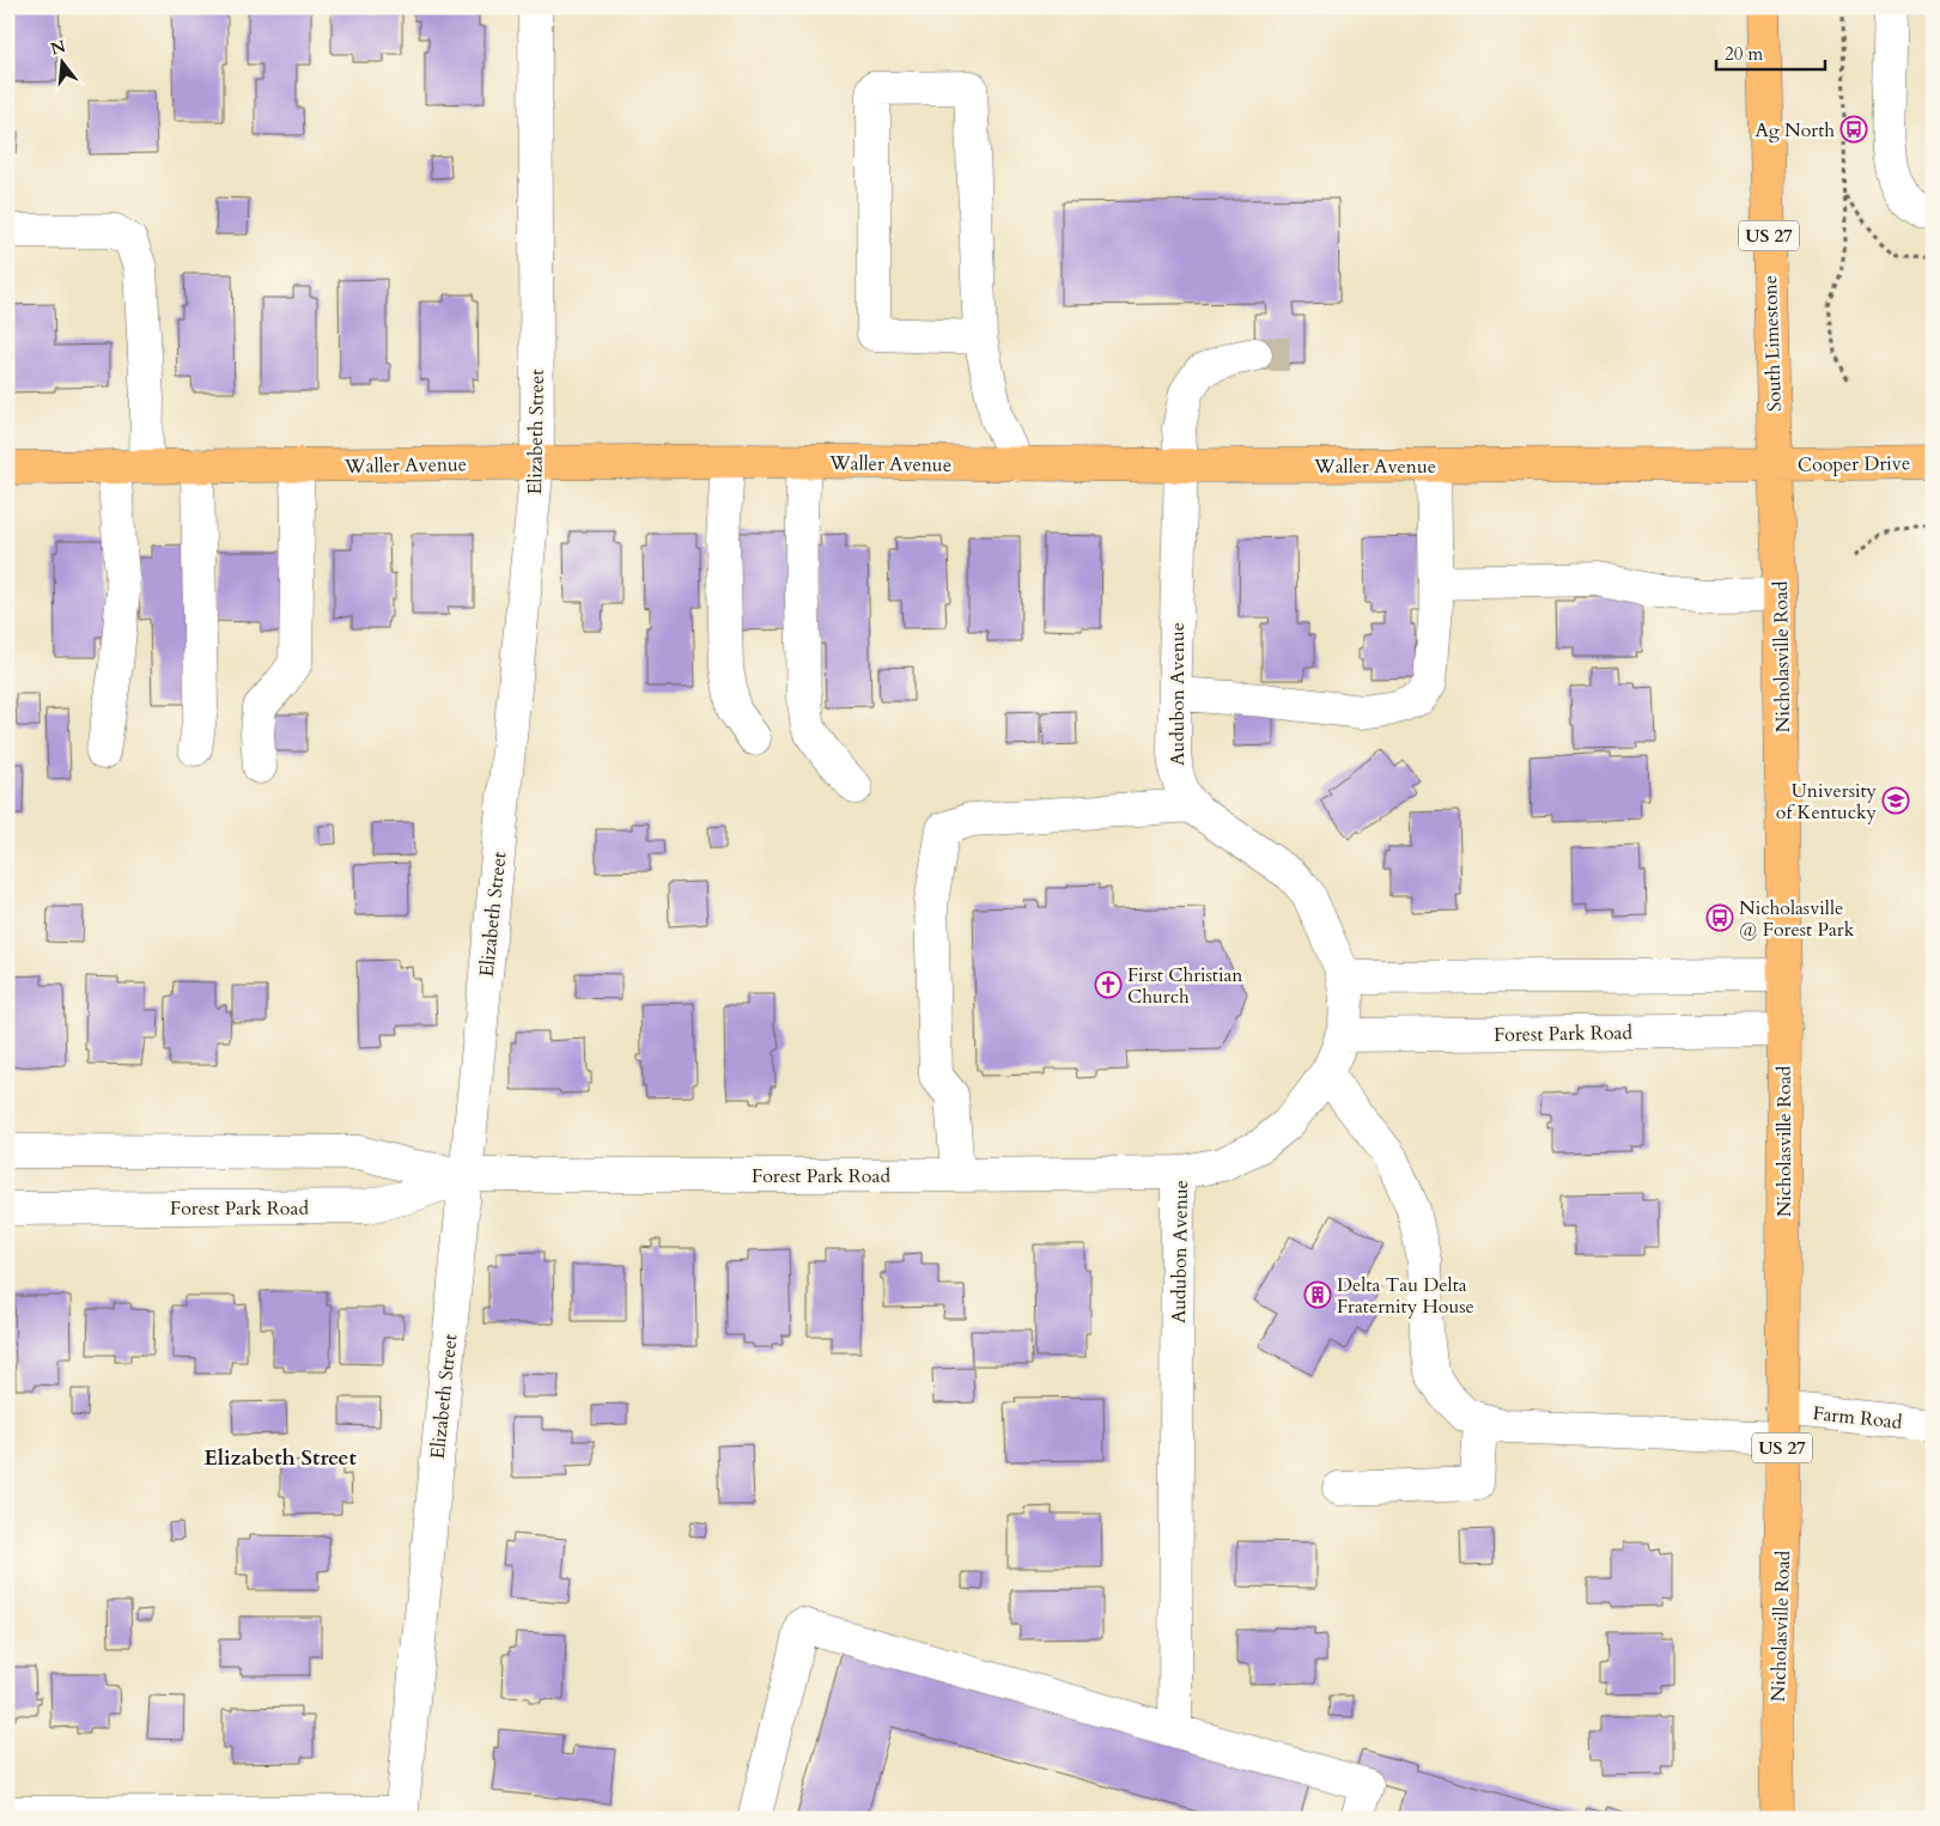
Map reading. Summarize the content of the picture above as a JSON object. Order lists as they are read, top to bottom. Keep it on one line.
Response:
{"streets":{"main road":["US 27","South Limestone","Waller Avenue","Cooper Drive","Nicholasville Road"],"street":["Elizabeth Street","Audubon Avenue","Forest Park Road","Farm Road"]},"crossings":[["South Limestone","Waller Avenue"],["South Limestone","Cooper Drive"],["South Limestone","Nicholasville Road"],["Elizabeth Street","Waller Avenue"],["Elizabeth Street","Forest Park Road"],["Waller Avenue","Cooper Drive"],["Waller Avenue","Nicholasville Road"],["Waller Avenue","Audubon Avenue"],["Cooper Drive","Nicholasville Road"],["Nicholasville Road","Forest Park Road"],["Nicholasville Road","Farm Road"],["Audubon Avenue","Forest Park Road"],["Audubon Avenue","Farm Road"]],"districts":["Elizabeth Street"],"places":{"bus stop":["Ag North","Nicholasville @ Forest Park"],"school or university":["University of Kentucky"],"church":["First Christian Church"],"building":["Delta Tau Delta Fraternity House"]},"scale_bar":"20 m","north":"top"}
